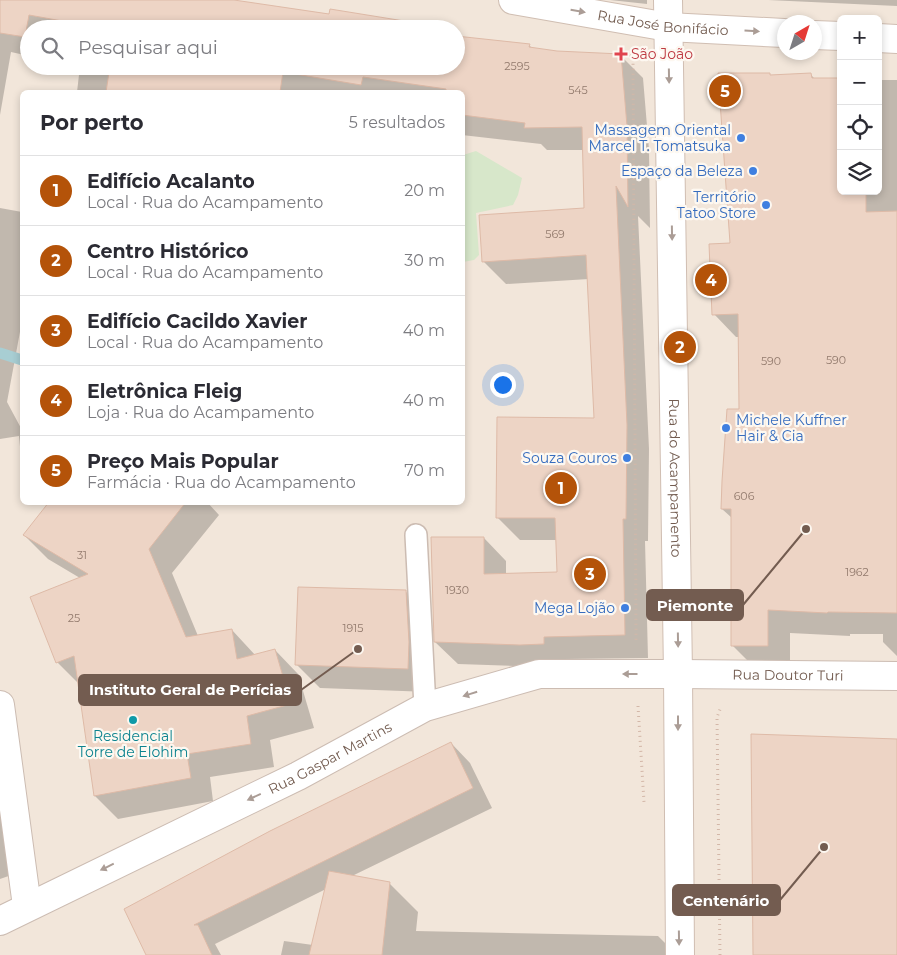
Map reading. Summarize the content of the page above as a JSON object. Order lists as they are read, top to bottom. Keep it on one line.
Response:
{"streets":{"main road":["Rua José Bonifácio","Rua do Acampamento","Rua Doutor Turi","Rua Gaspar Martins"]},"crossings":[["Rua José Bonifácio","Rua do Acampamento"],["Rua do Acampamento","Rua Doutor Turi"],["Rua do Acampamento","Rua Gaspar Martins"],["Rua Doutor Turi","Rua Gaspar Martins"]],"one_way":["Rua José Bonifácio","Rua do Acampamento","Rua Gaspar Martins"],"places":{"health":["São João"],"other":["Massagem Oriental Marcel T. Tomatsuka","Espaço da Beleza","Território Tatoo Store","Michele Kuffner Hair & Cia","Souza Couros","Piemonte","Mega Lojão","Instituto Geral de Perícias","Residencial Torre de Elohim","Centenário"]},"house_numbers":["2595","545","569","590","590","606","31","1962","1930","25","1915"],"north":"top right","page":{"map_buttons":["+","−"],"search":"Pesquisar aqui","pins":["5","4","2","1","3"],"heading":["Por perto","5 resultados"],"list":[{"mark":"1","name":"Edifício Acalanto","note":"Local · Rua do Acampamento","value":"20 m"},{"mark":"2","name":"Centro Histórico","note":"Local · Rua do Acampamento","value":"30 m"},{"mark":"3","name":"Edifício Cacildo Xavier","note":"Local · Rua do Acampamento","value":"40 m"},{"mark":"4","name":"Eletrônica Fleig","note":"Loja · Rua do Acampamento","value":"40 m"},{"mark":"5","name":"Preço Mais Popular","note":"Farmácia · Rua do Acampamento","value":"70 m"}]}}
